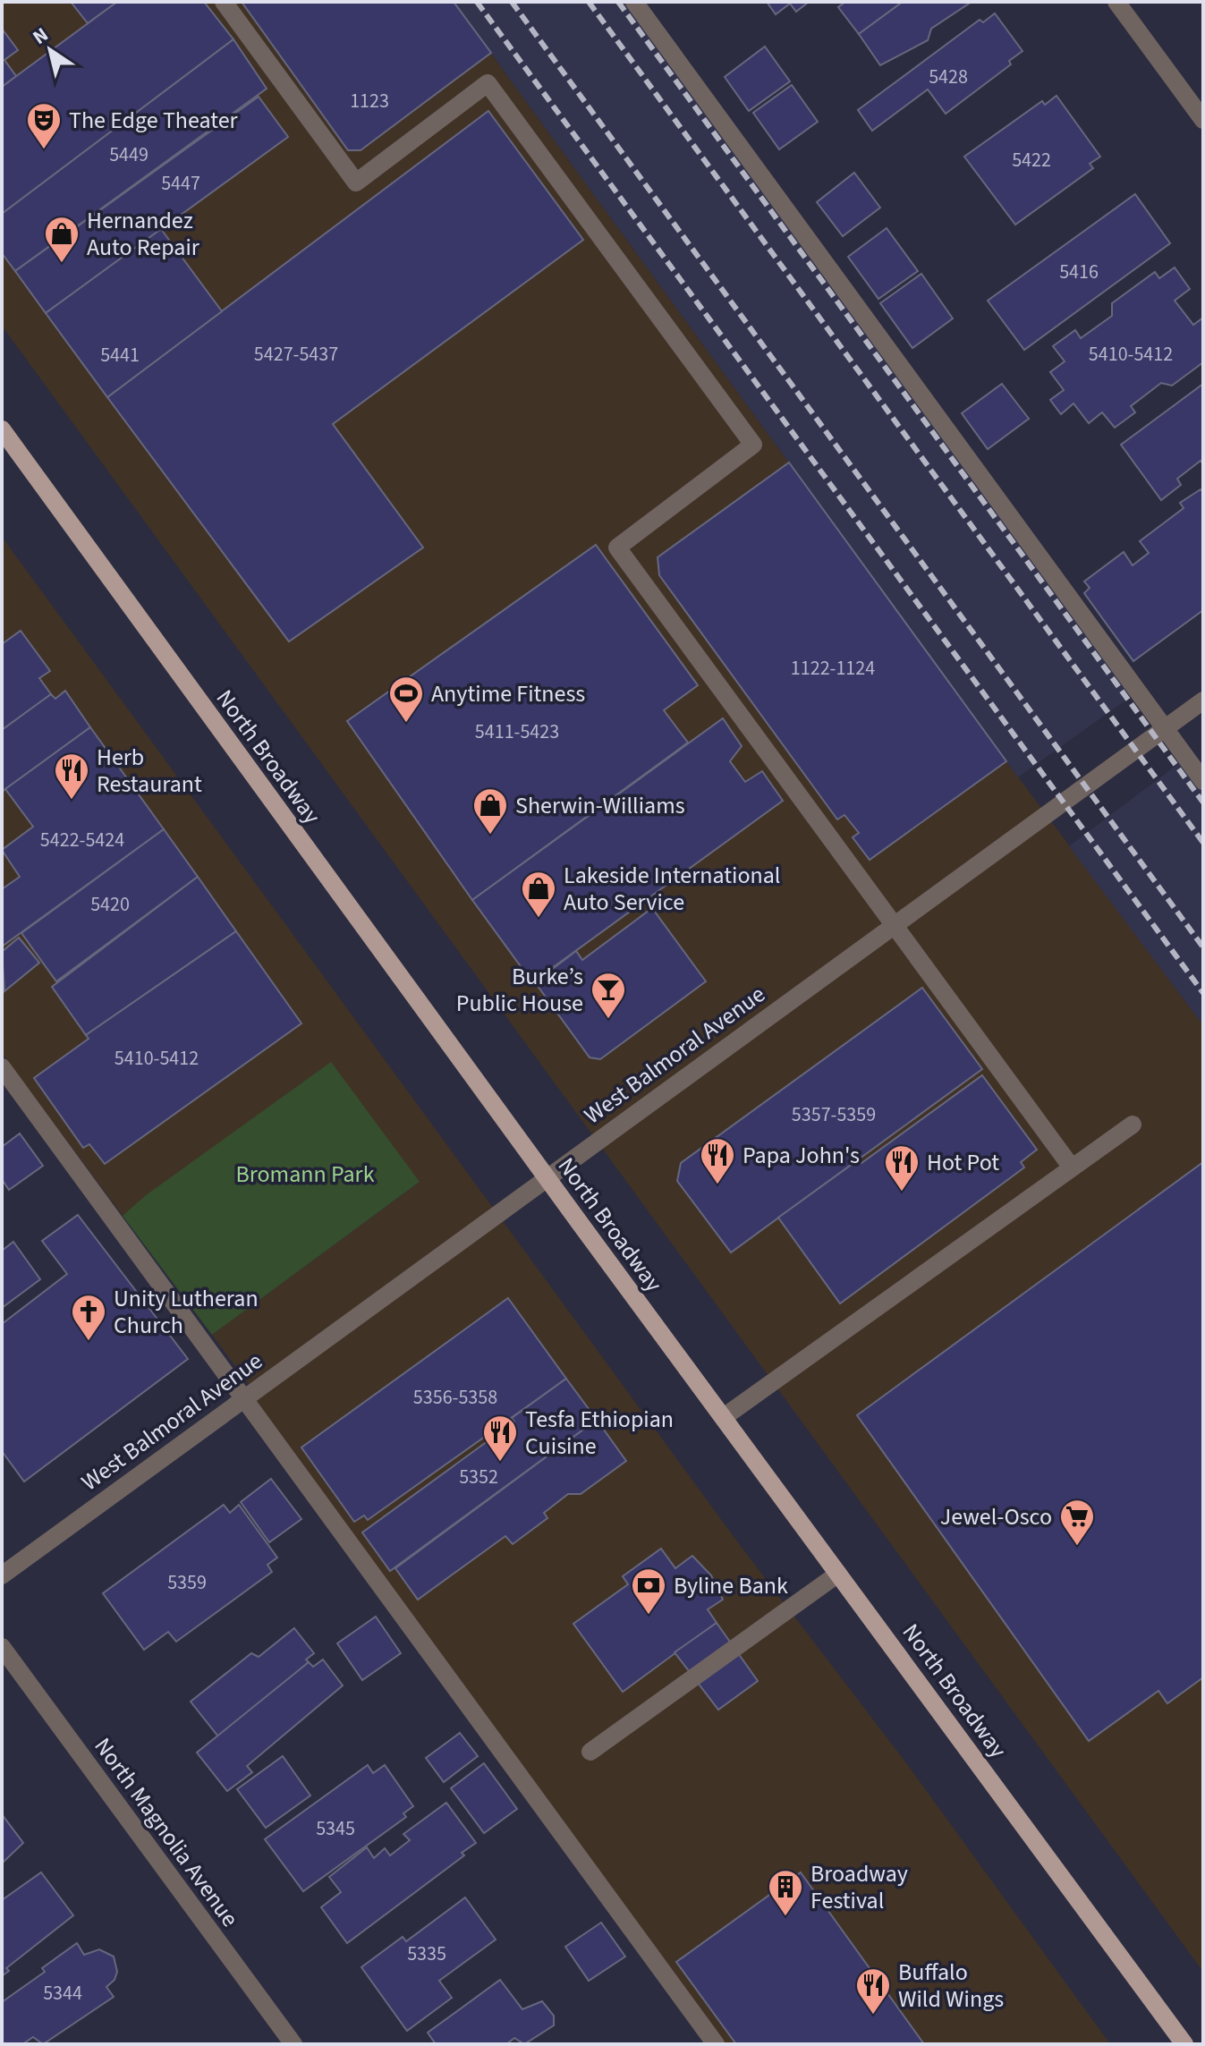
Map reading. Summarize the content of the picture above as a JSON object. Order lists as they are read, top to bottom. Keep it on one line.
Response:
{"streets":{"main road":["North Broadway"],"street":["West Balmoral Avenue","North Magnolia Avenue"]},"crossings":[["North Broadway","West Balmoral Avenue"]],"parks":["Bromann Park"],"places":{"theatre":["The Edge Theater"],"shop":["Hernandez Auto Repair","Sherwin-Williams","Lakeside International Auto Service"],"sports":["Anytime Fitness"],"restaurant":["Herb Restaurant","Papa John's","Hot Pot","Tesfa Ethiopian Cuisine","Buffalo Wild Wings"],"bar":["Burke’s Public House"],"church":["Unity Lutheran Church"],"supermarket":["Jewel-Osco"],"bank":["Byline Bank"],"building":["Broadway Festival"]},"house_numbers":["5428","1123","5449","5422","5447","5416","5427-5437","5410-5412","5441","1122-1124","5411-5423","5422-5424","5420","5410-5412","5357-5359","5356-5358","5352","5359","5345","5335","5344"],"north":"top left"}
